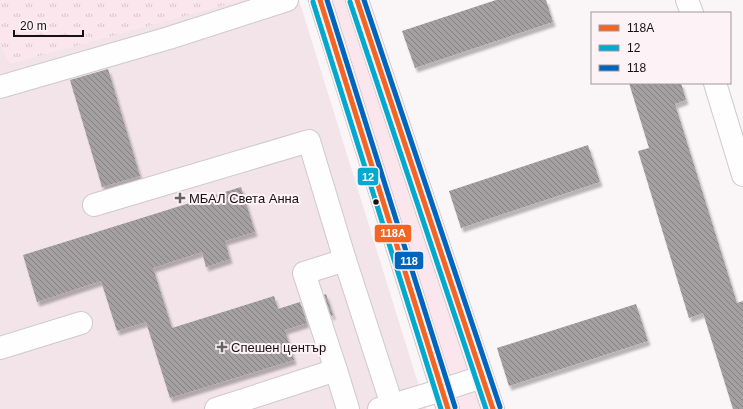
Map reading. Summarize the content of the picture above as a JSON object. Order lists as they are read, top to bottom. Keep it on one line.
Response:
{"places":{"health":["МБАЛ Света Анна","Спешен център"]},"lines":["transit line 118А","transit line 118","transit line 12"],"legend":["118А","12","118"],"scale_bar":"20 m"}
